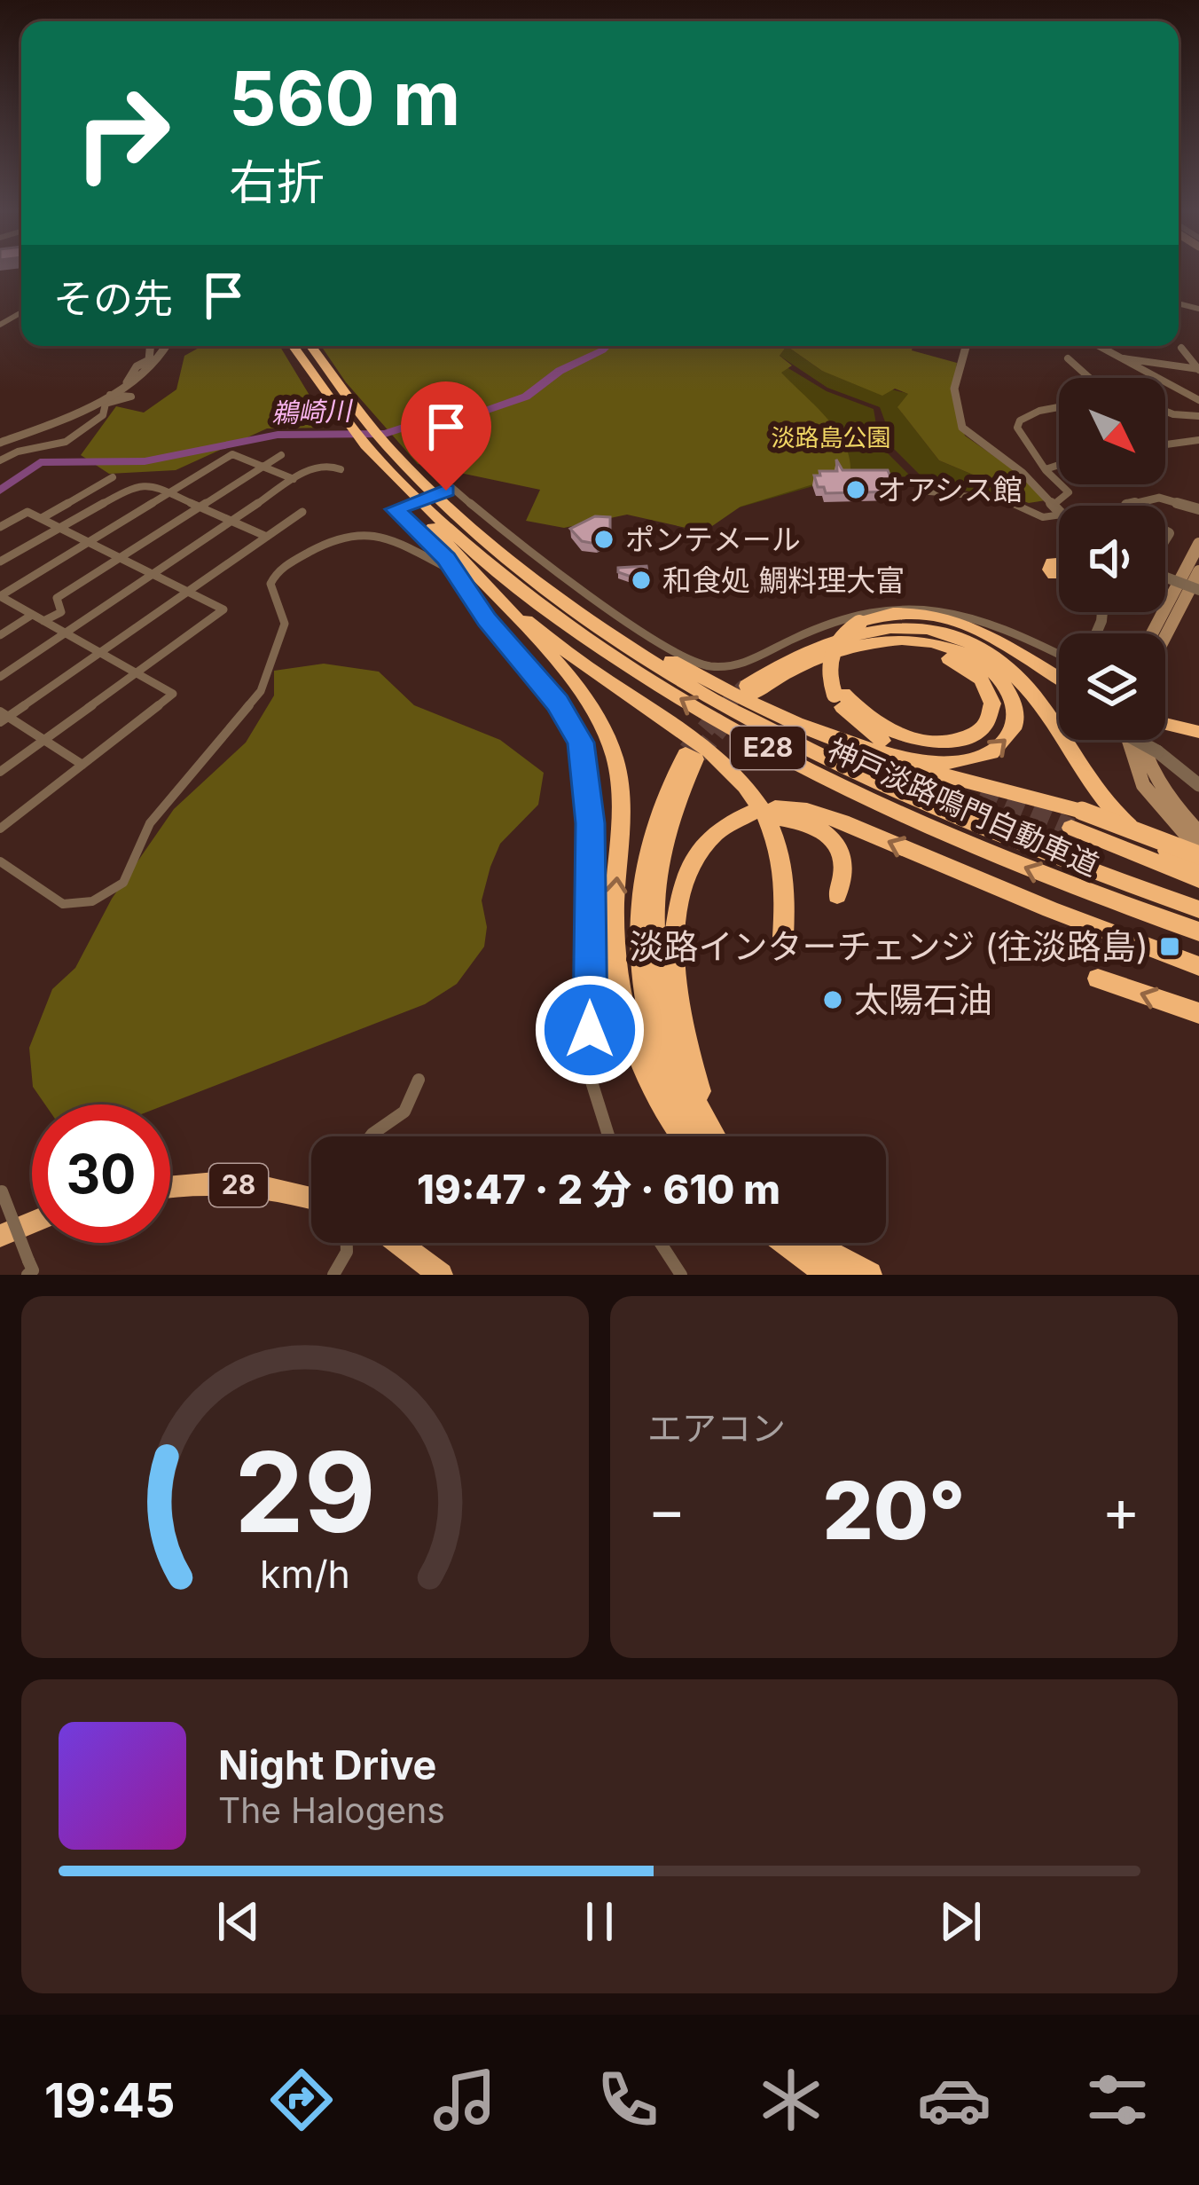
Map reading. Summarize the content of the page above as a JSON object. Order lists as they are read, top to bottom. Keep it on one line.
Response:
{"streets":{"highway":["E28","神戸淡路鳴門自動車道","28"]},"water":["鵜崎川"],"parks":["淡路島公園"],"places":{"other":["オアシス館","ポンテメール","和食処 鯛料理大富","太陽石油"],"transit":["淡路インターチェンジ (往淡路島)"]},"north":"bottom right","page":{"turn":["560 m","右折"],"then":"その先","limit":"30","trip":"19:47 · 2 分 · 610 m","tile":"エアコン","heat":["−","20°","+"],"song":["Night Drive","The Halogens"],"tabs":"19:45","gauge":["29","km/h"]}}
